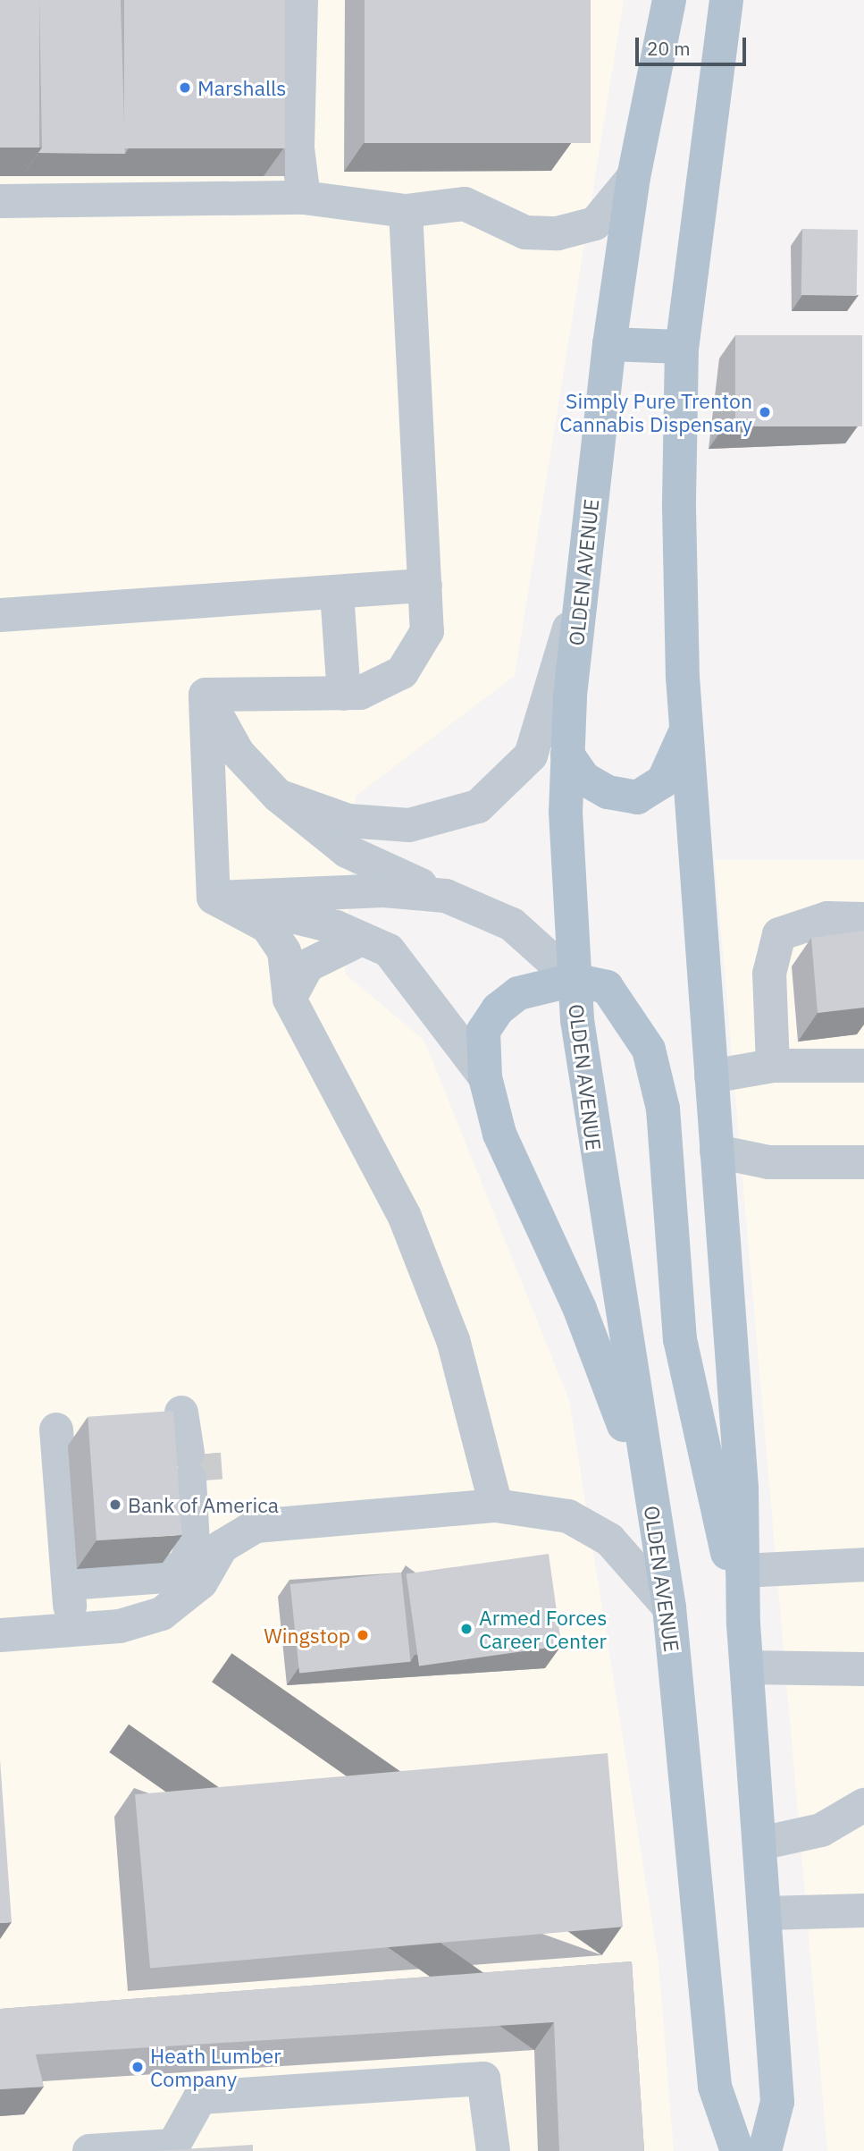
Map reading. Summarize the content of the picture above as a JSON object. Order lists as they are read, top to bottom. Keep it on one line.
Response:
{"streets":{"main road":["OLDEN AVENUE"]},"places":["Marshalls","Simply Pure Trenton Cannabis Dispensary","Bank of America","Armed Forces Career Center","Wingstop","Heath Lumber Company"],"scale_bar":"20 m"}
